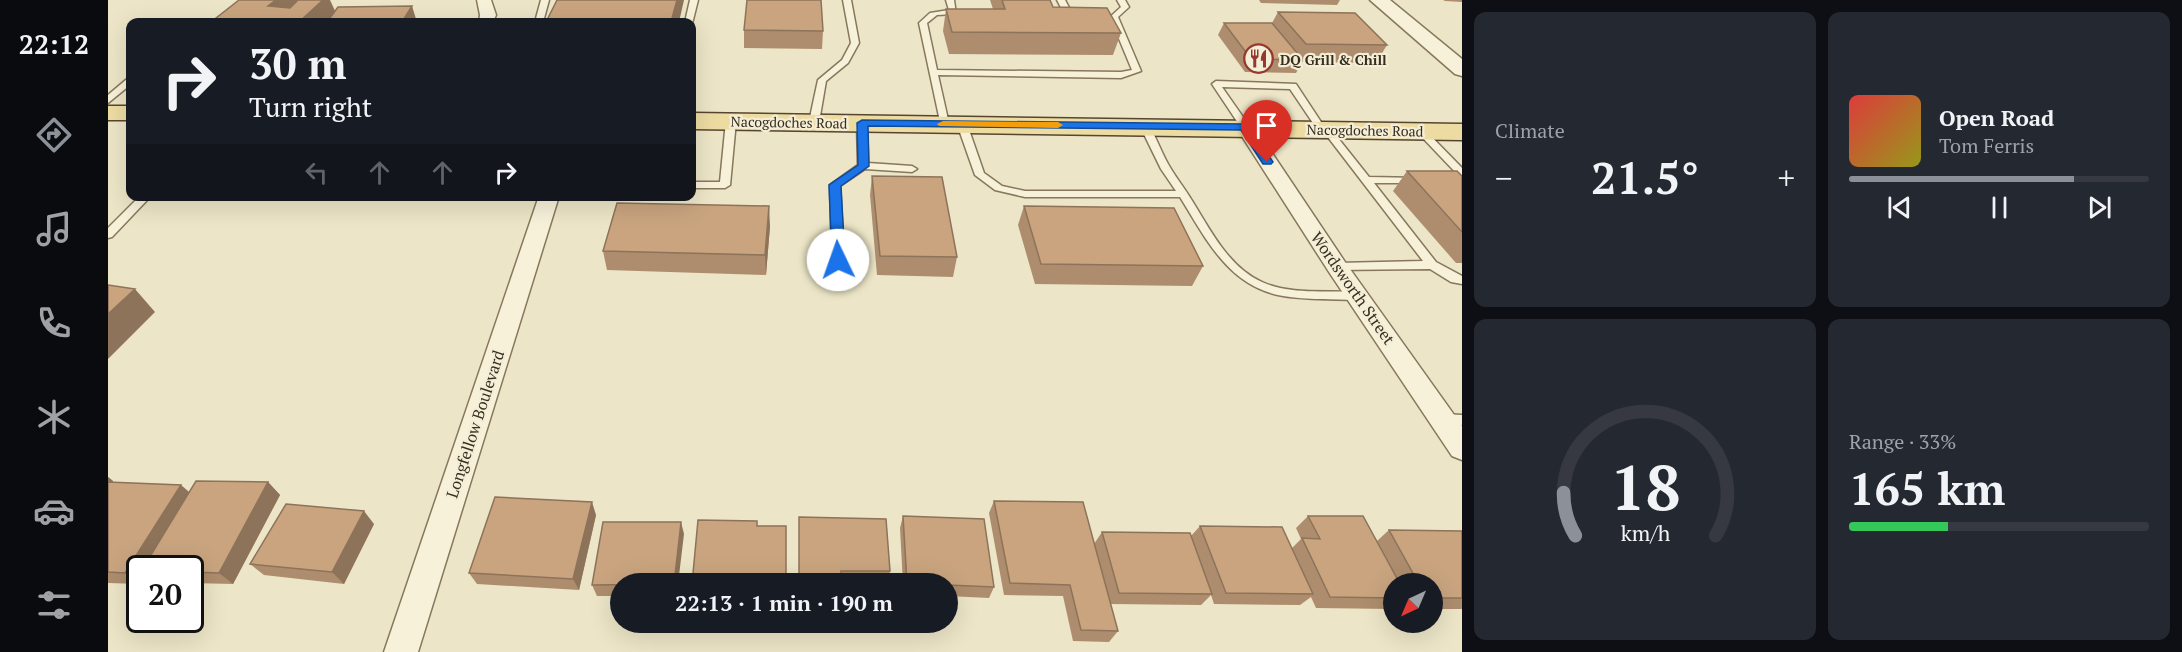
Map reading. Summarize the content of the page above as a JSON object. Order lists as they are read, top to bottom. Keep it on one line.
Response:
{"streets":{"main road":["Nacogdoches Road"],"street":["Wordsworth Street","Longfellow Boulevard"]},"crossings":[["Nacogdoches Road","Wordsworth Street"]],"places":{"restaurant":["DQ Grill & Chill"]},"north":"bottom left","page":{"tabs":"22:12","tile":["Climate",["Range · 33%","165 km"]],"turn":["30 m","Turn right"],"song":["Open Road","Tom Ferris"],"heat":["−","21.5°","+"],"limit":"20","trip":"22:13 · 1 min · 190 m","gauge":["18","km/h"]}}
